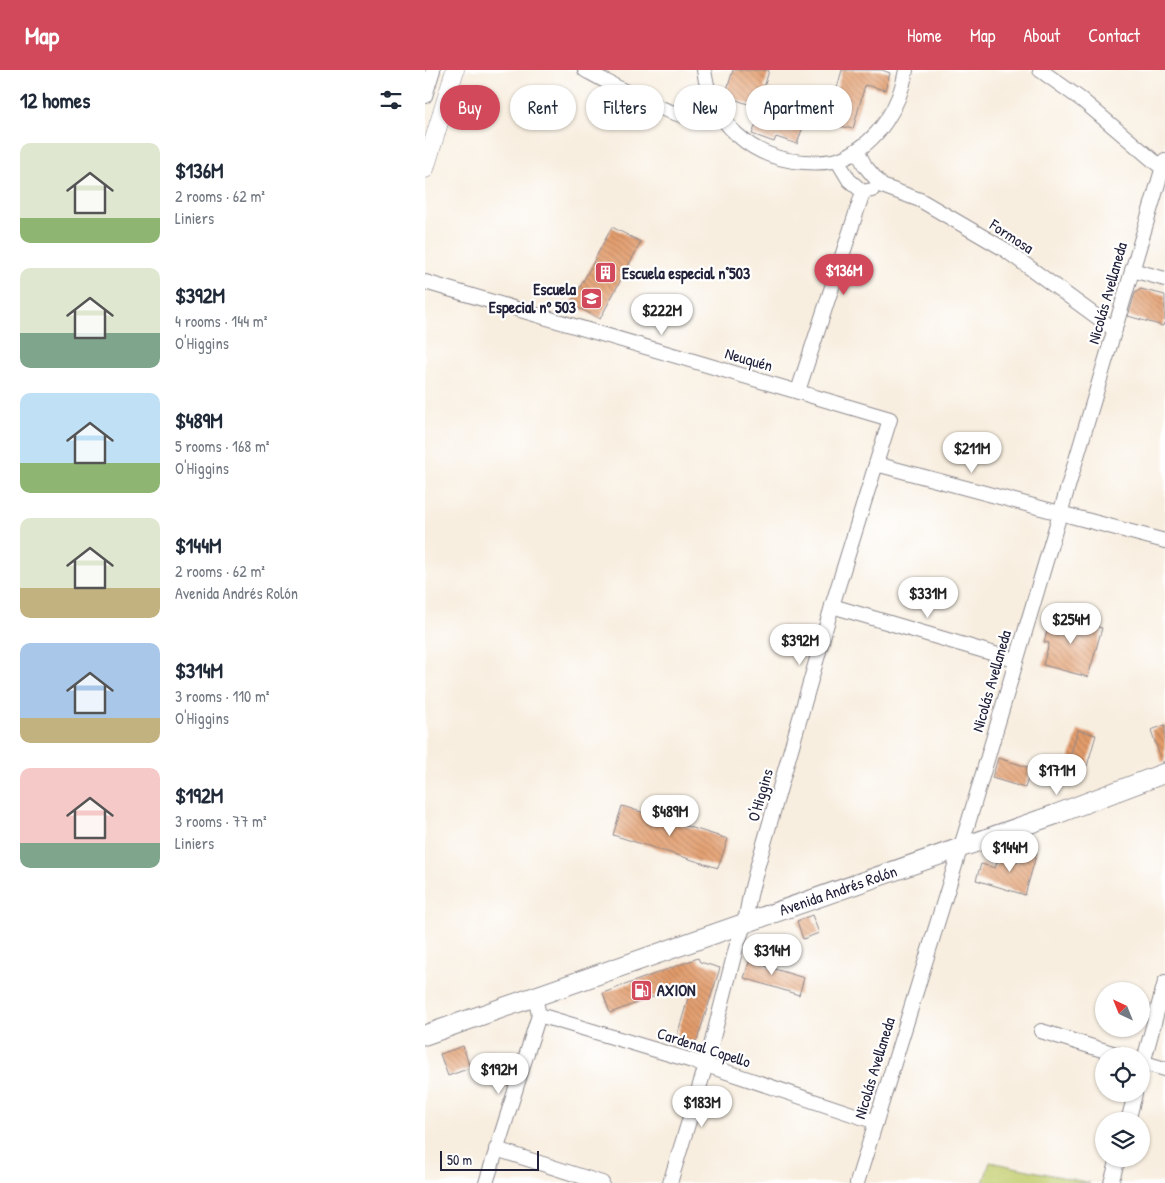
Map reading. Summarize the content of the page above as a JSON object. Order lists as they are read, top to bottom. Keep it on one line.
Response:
{"streets":{"main road":["Avenida Andrés Rolón"],"street":["Formosa","Nicolás Avellaneda","Neuquén","O'Higgins","Cardenal Copello"]},"crossings":[["Formosa","Nicolás Avellaneda"],["Nicolás Avellaneda","Avenida Andrés Rolón"],["Nicolás Avellaneda","Cardenal Copello"],["Neuquén","O'Higgins"],["O'Higgins","Avenida Andrés Rolón"],["O'Higgins","Cardenal Copello"]],"places":{"building":["Escuela especial n°503"],"school or university":["Escuela Especial nº 503"],"fuel station":["AXION"]},"scale_bar":"50 m","north":"top left","page":{"header":"Map","nav":["Home","Map","About","Contact"],"heading":"12 homes","chip":["Buy","Rent","Filters","New","Apartment"],"list":[{"name":"$136M","note":"2 rooms · 62 m² · Liniers"},{"name":"$392M","note":"4 rooms · 144 m² · O'Higgins"},{"name":"$489M","note":"5 rooms · 168 m² · O'Higgins"},{"name":"$144M","note":"2 rooms · 62 m² · Avenida Andrés Rolón"},{"name":"$314M","note":"3 rooms · 110 m² · O'Higgins"},{"name":"$192M","note":"3 rooms · 77 m² · Liniers"}],"price":["$136M","$222M","$211M","$331M","$254M","$392M","$171M","$489M","$144M","$314M","$192M","$183M"],"scale":"50 m"}}
